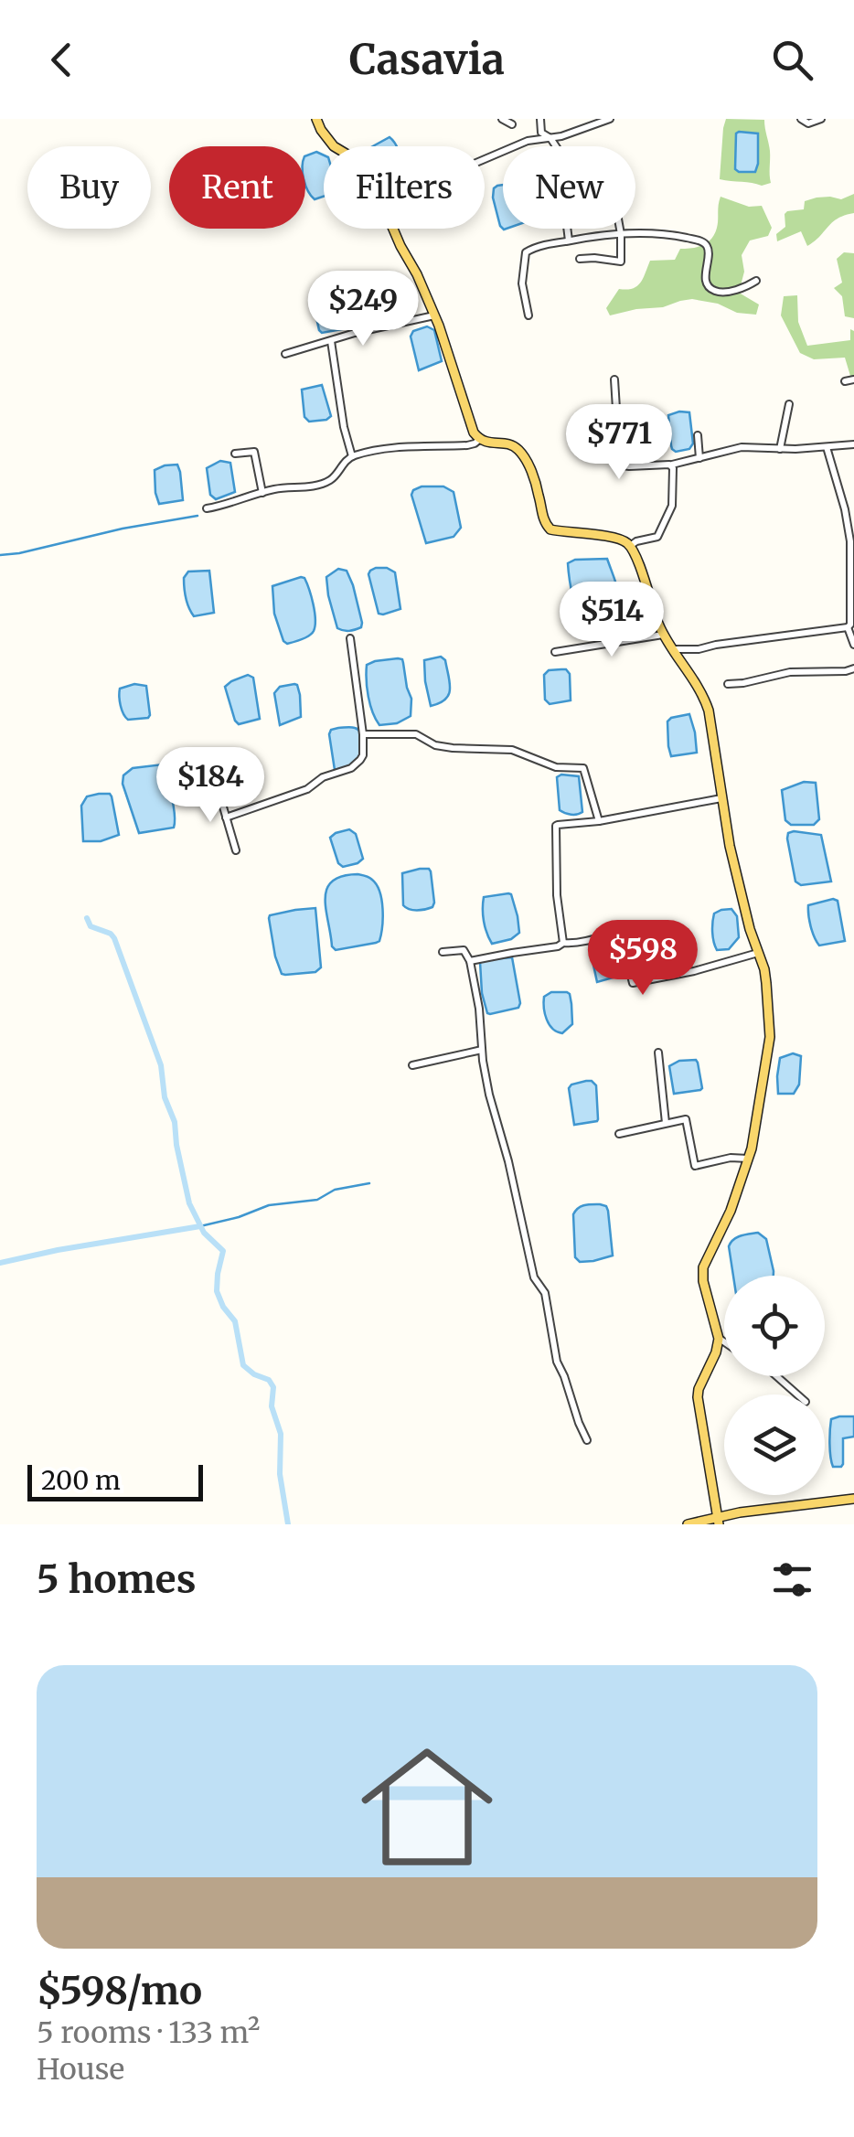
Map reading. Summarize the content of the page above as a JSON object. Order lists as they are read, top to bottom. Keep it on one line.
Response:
{"scale_bar":"200 m","page":{"header":"Casavia","chip":["Buy","Rent","Filters","New"],"price":["$249","$771","$514","$184","$598"],"scale":"200 m","heading":"5 homes","list":[{"name":"$598/mo","note":"5 rooms · 133 m² · House"}]}}
